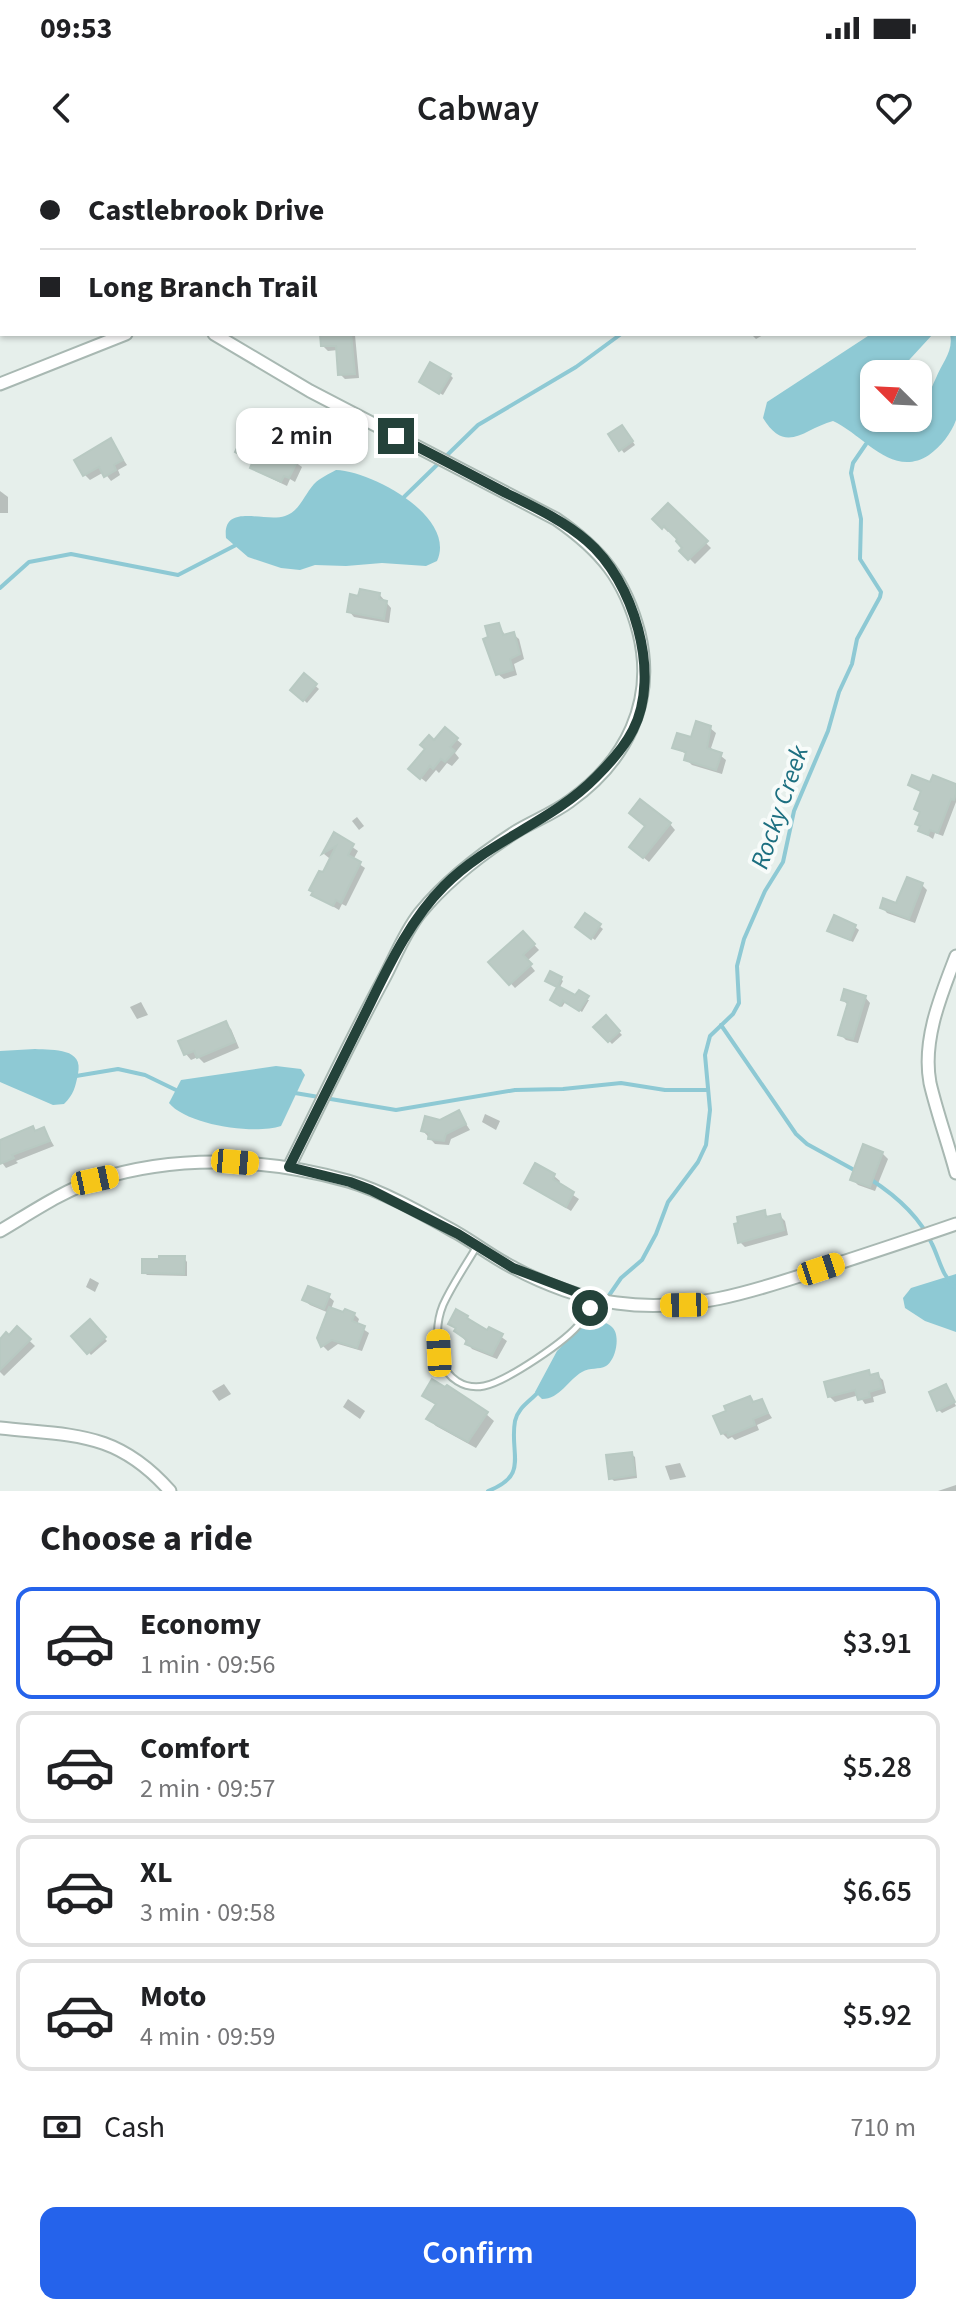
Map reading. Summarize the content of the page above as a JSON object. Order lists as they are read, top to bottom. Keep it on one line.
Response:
{"water":["Rocky Creek"],"north":"top left","page":{"status":"09:53","header":"Cabway","banner":["Castlebrook Drive","Long Branch Trail"],"bubble":"2 min","heading":"Choose a ride","list":[{"name":"Economy","note":"1 min · 09:56","value":"$3.91"},{"name":"Comfort","note":"2 min · 09:57","value":"$5.28"},{"name":"XL","note":"3 min · 09:58","value":"$6.65"},{"name":"Moto","note":"4 min · 09:59","value":"$5.92"}],"pay":["Cash","710 m"],"buttons":"Confirm"}}
